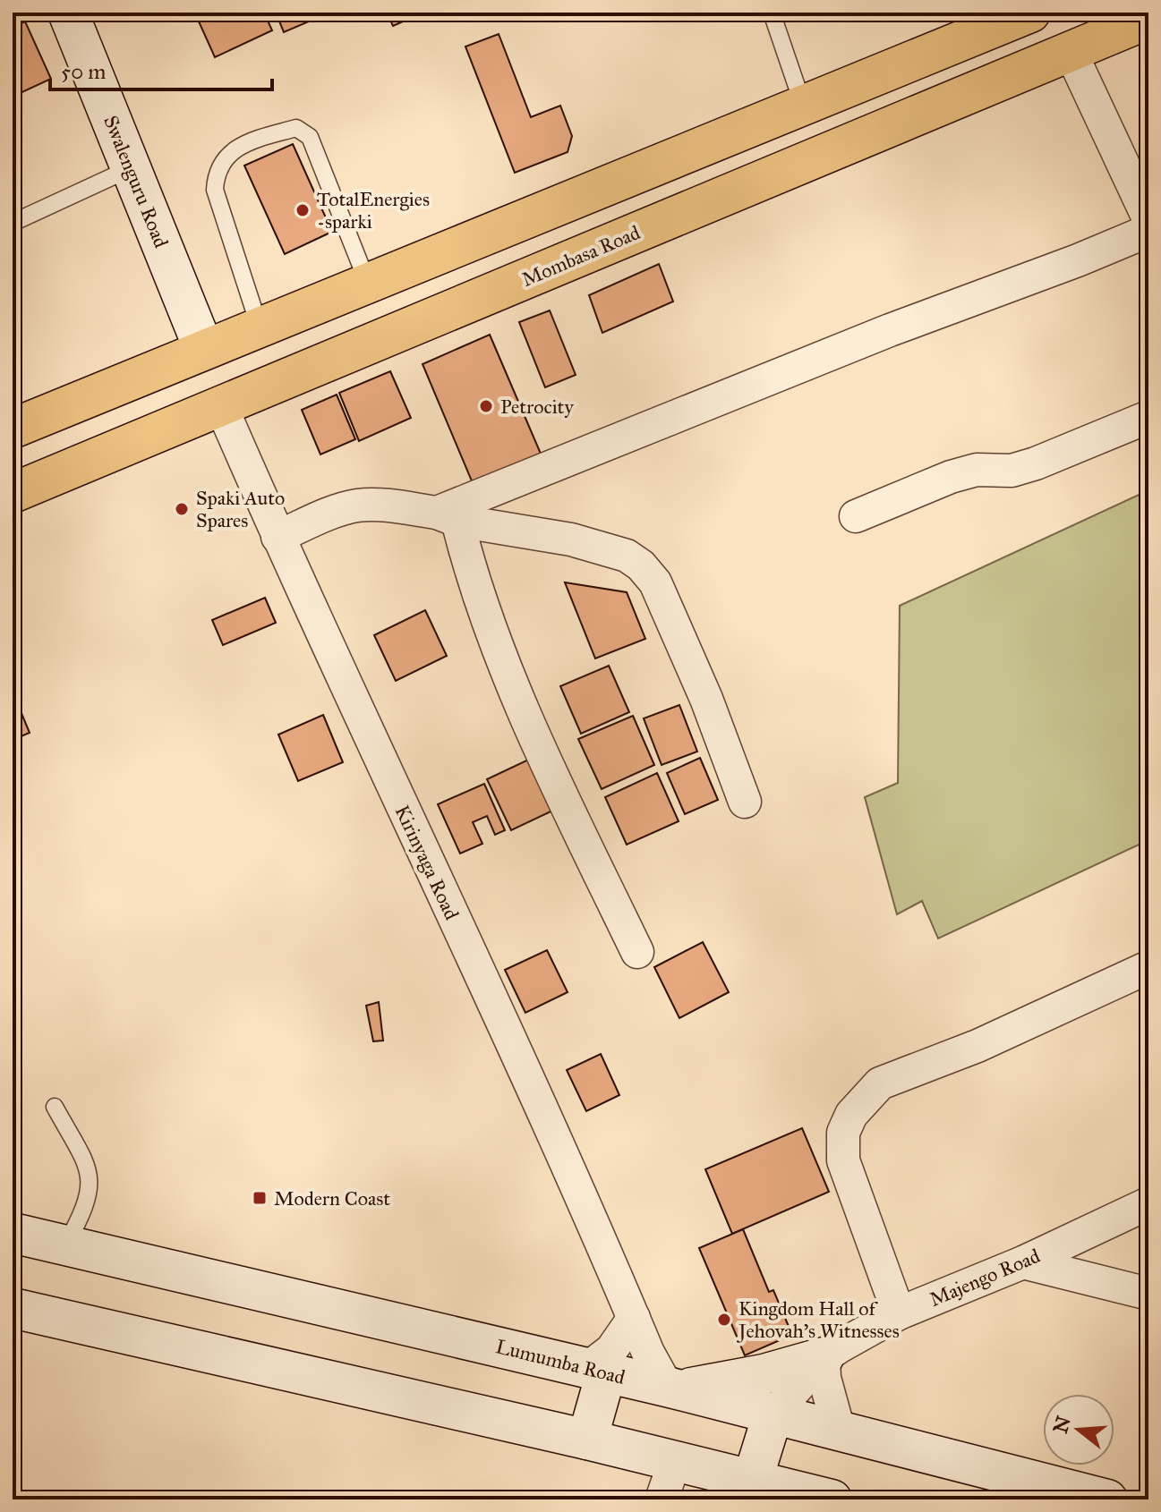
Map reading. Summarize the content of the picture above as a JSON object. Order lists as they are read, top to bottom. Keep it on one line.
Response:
{"streets":{"highway":["Mombasa Road"],"main road":["Swalenguru Road","Lumumba Road"],"street":["Kirinyaga Road","Majengo Road"]},"crossings":[["Mombasa Road","Kirinyaga Road"],["Kirinyaga Road","Lumumba Road"],["Majengo Road","Lumumba Road"]],"places":{"other":["TotalEnergies -sparki","Petrocity","Spaki Auto Spares","Kingdom Hall of Jehovah's Witnesses"],"transit":["Modern Coast"]},"scale_bar":"50 m","north":"left"}
